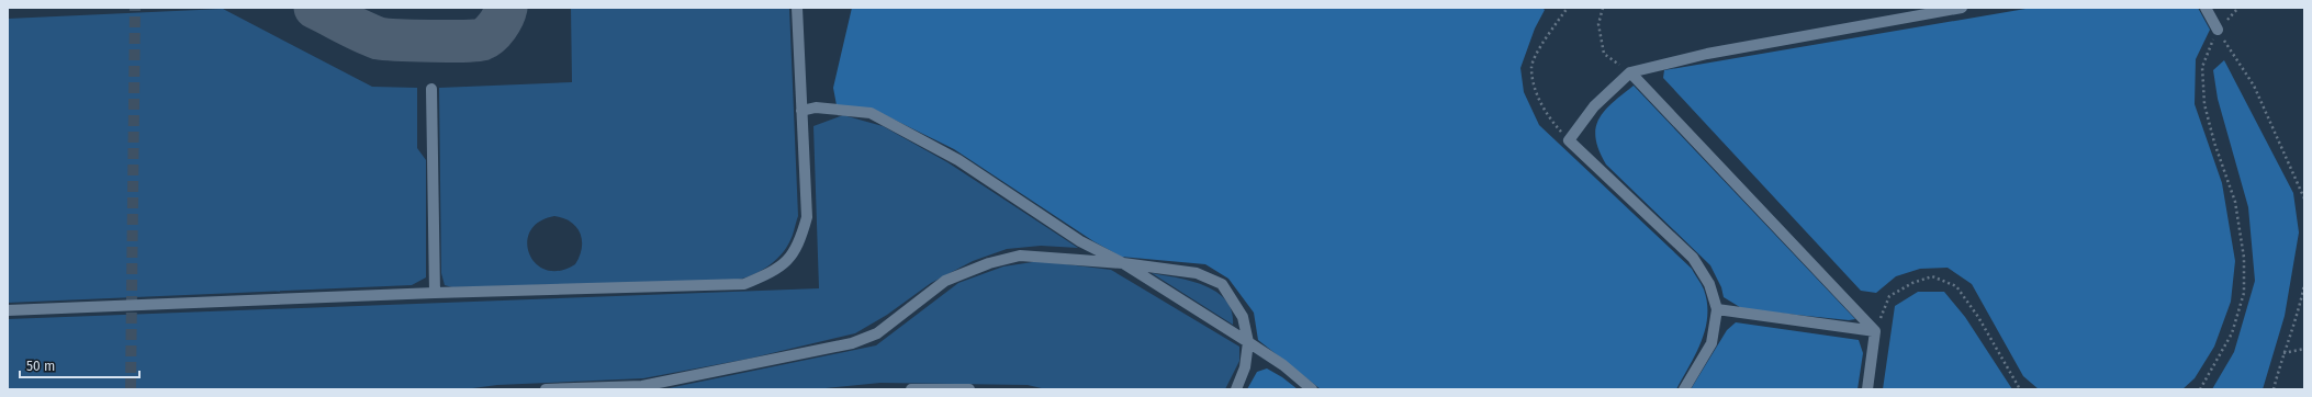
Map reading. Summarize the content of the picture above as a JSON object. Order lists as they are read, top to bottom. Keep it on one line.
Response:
{"scale_bar":"50 m"}
